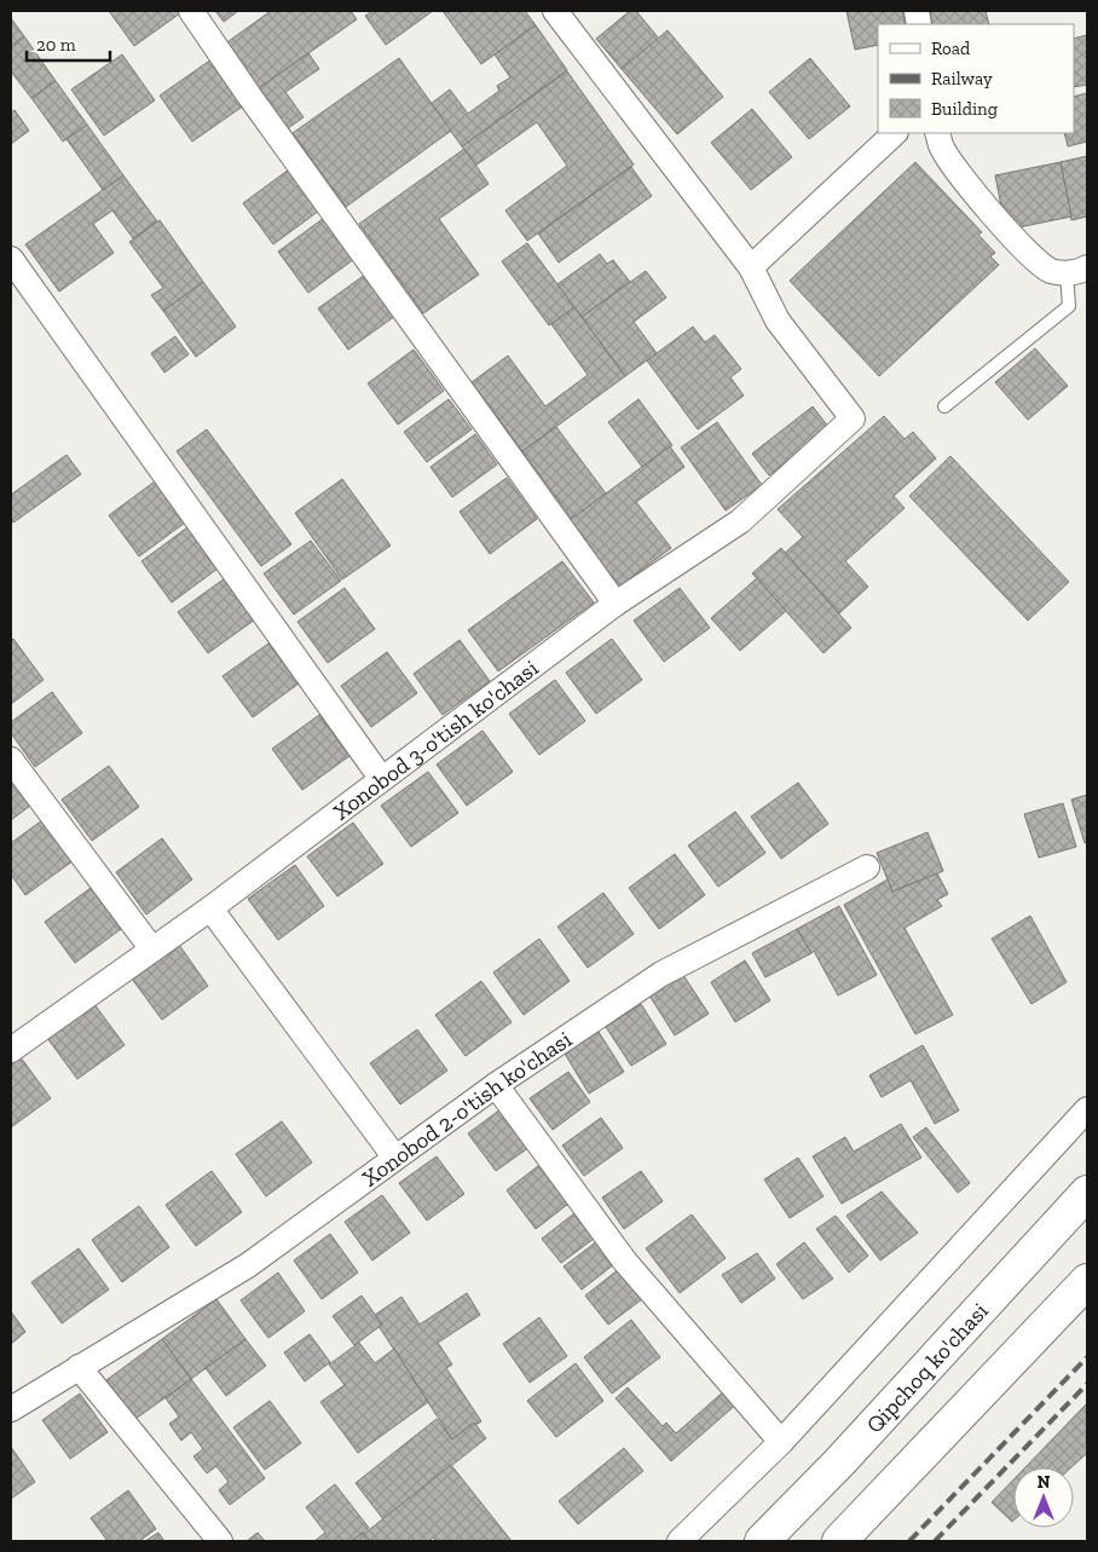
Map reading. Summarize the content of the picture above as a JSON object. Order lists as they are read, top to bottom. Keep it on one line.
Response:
{"streets":{"main road":["Qipchoq ko'chasi"],"street":["Xonobod 3-o'tish ko'chasi","Xonobod 2-o'tish ko'chasi"]},"legend":["Road","Railway","Building"],"scale_bar":"20 m","north":"top"}
